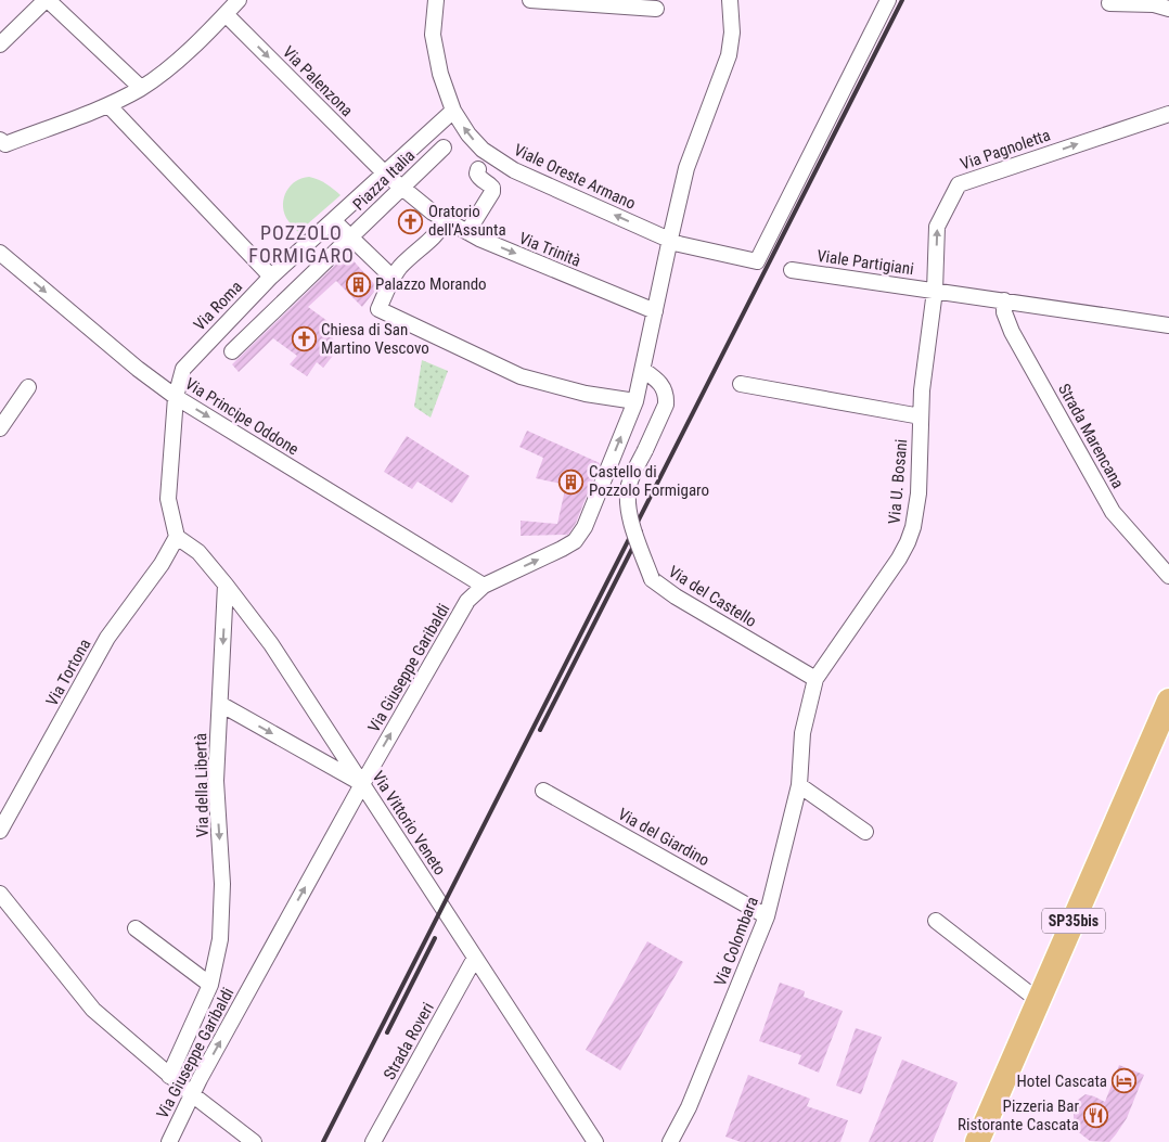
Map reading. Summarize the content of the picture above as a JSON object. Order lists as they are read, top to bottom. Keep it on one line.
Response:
{"streets":{"main road":["SP35bis"],"street":["Via Palenzona","Via Pagnoletta","Viale Oreste Armano","Piazza Italia","Via Trinità","Viale Partigiani","Via Roma","Via Principe Oddone","Strada Marencana","Via U. Bosani","Via del Castello","Via Giuseppe Garibaldi","Via Tortona","Via della Libertà","Via Vittorio Veneto","Via del Giardino","Via Colombara","Strada Roveri"]},"crossings":[["Via Palenzona","Via Trinità"],["Via Palenzona","Via Roma"],["Via Pagnoletta","Viale Partigiani"],["Via Pagnoletta","Via U. Bosani"],["Viale Oreste Armano","Via Roma"],["Viale Oreste Armano","Via Giuseppe Garibaldi"],["Piazza Italia","Via Trinità"],["Via Trinità","Via Roma"],["Via Trinità","Via Giuseppe Garibaldi"],["Viale Partigiani","Strada Marencana"],["Viale Partigiani","Via U. Bosani"],["Via Roma","Via Principe Oddone"],["Via Roma","Via Tortona"],["Via Roma","Via Vittorio Veneto"],["Via Principe Oddone","Via Giuseppe Garibaldi"],["Via U. Bosani","Via del Castello"],["Via U. Bosani","Via Colombara"],["Via del Castello","Via Giuseppe Garibaldi"],["Via del Castello","Via Colombara"],["Via Giuseppe Garibaldi","Via Vittorio Veneto"],["Via Tortona","Via Vittorio Veneto"],["Via della Libertà","Via Vittorio Veneto"],["Via Vittorio Veneto","Strada Roveri"],["Via del Giardino","Via Colombara"]],"one_way":["Via Palenzona","Via Pagnoletta","Via Trinità","Via Principe Oddone","Via Giuseppe Garibaldi","Via della Libertà"],"districts":["POZZOLO FORMIGARO"],"places":{"church":["Oratorio dell'Assunta","Chiesa di San Martino Vescovo"],"building":["Palazzo Morando","Castello di Pozzolo Formigaro"],"hotel":["Hotel Cascata"],"restaurant":["Pizzeria Bar Ristorante Cascata"]}}
